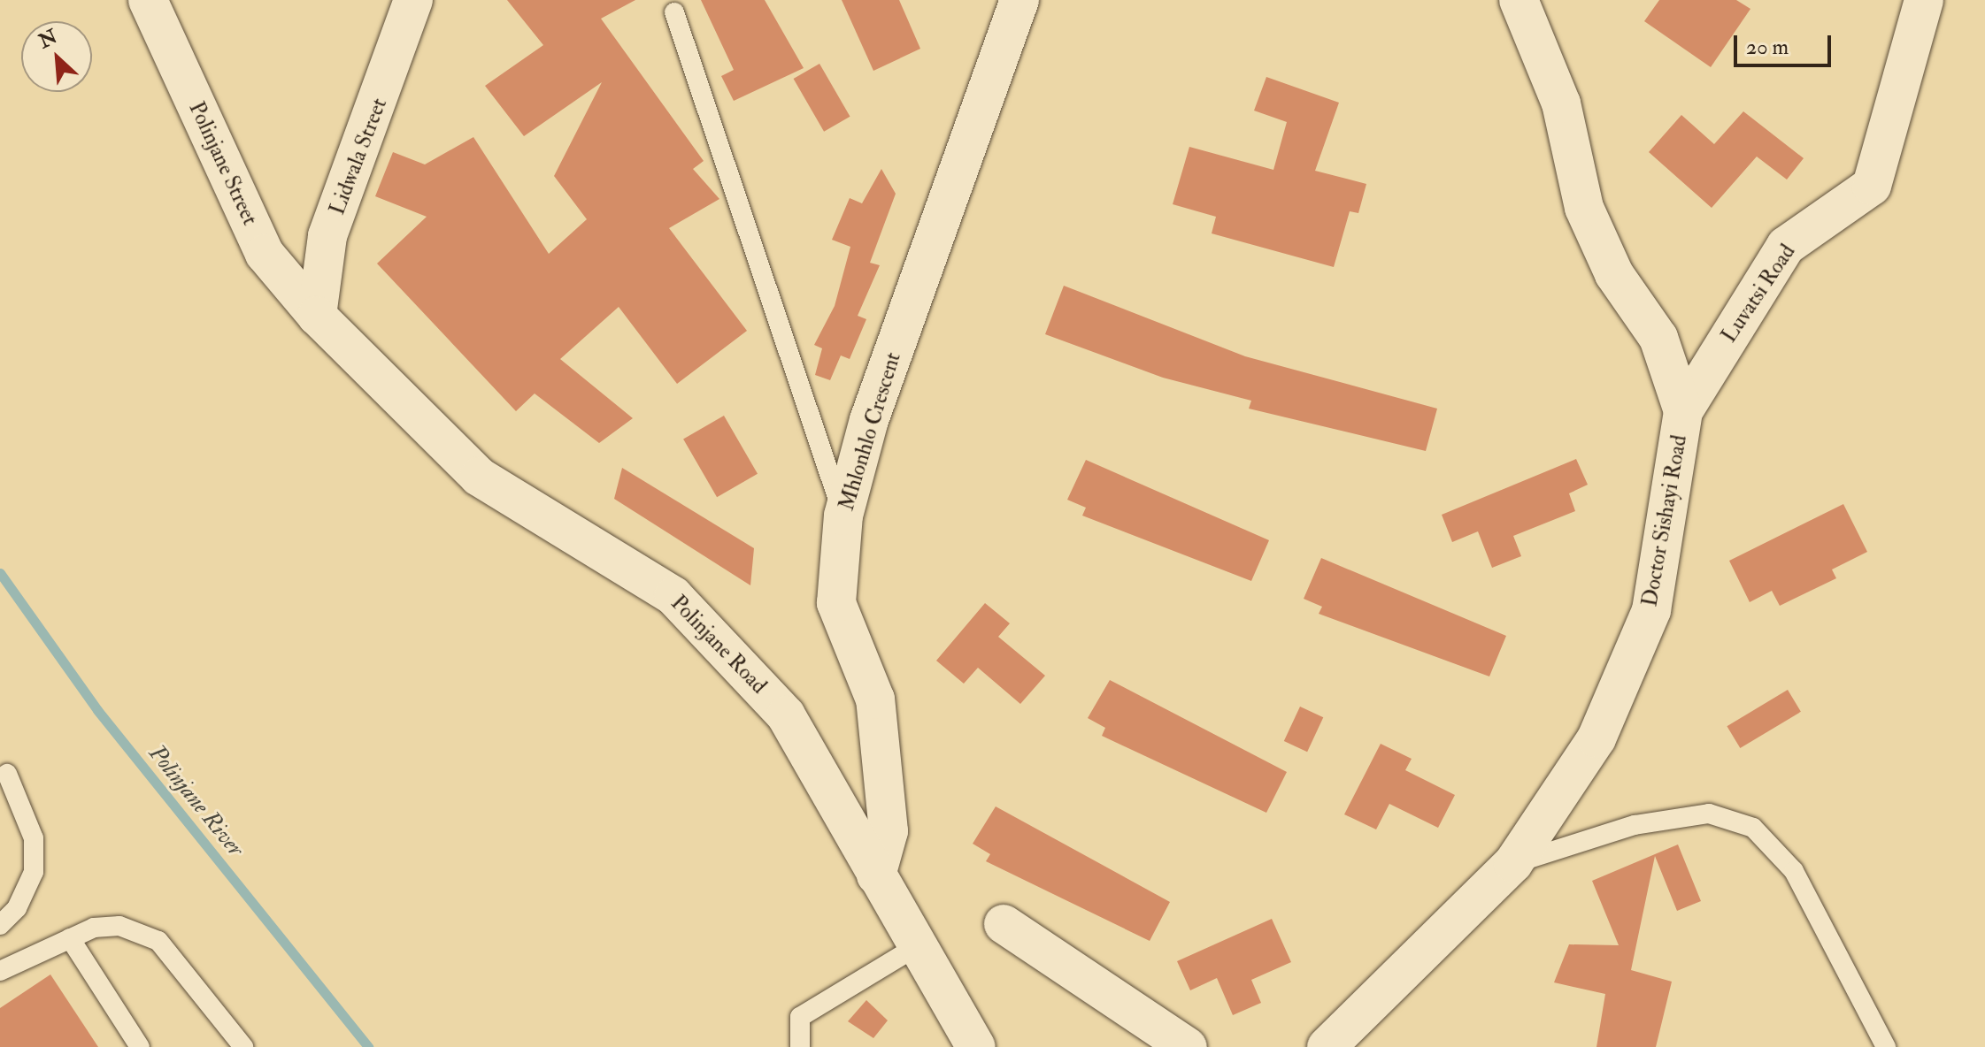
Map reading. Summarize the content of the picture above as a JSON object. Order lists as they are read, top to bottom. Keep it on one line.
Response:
{"streets":{"street":["Lidwala Street","Polinjane Street","Luvatsi Road","Mhlonhlo Crescent","Doctor Sishayi Road","Polinjane Road"]},"crossings":[["Lidwala Street","Polinjane Street"],["Lidwala Street","Polinjane Road"],["Polinjane Street","Polinjane Road"],["Luvatsi Road","Doctor Sishayi Road"],["Mhlonhlo Crescent","Polinjane Road"]],"water":["Polinjane River"],"scale_bar":"20 m","north":"top left"}
